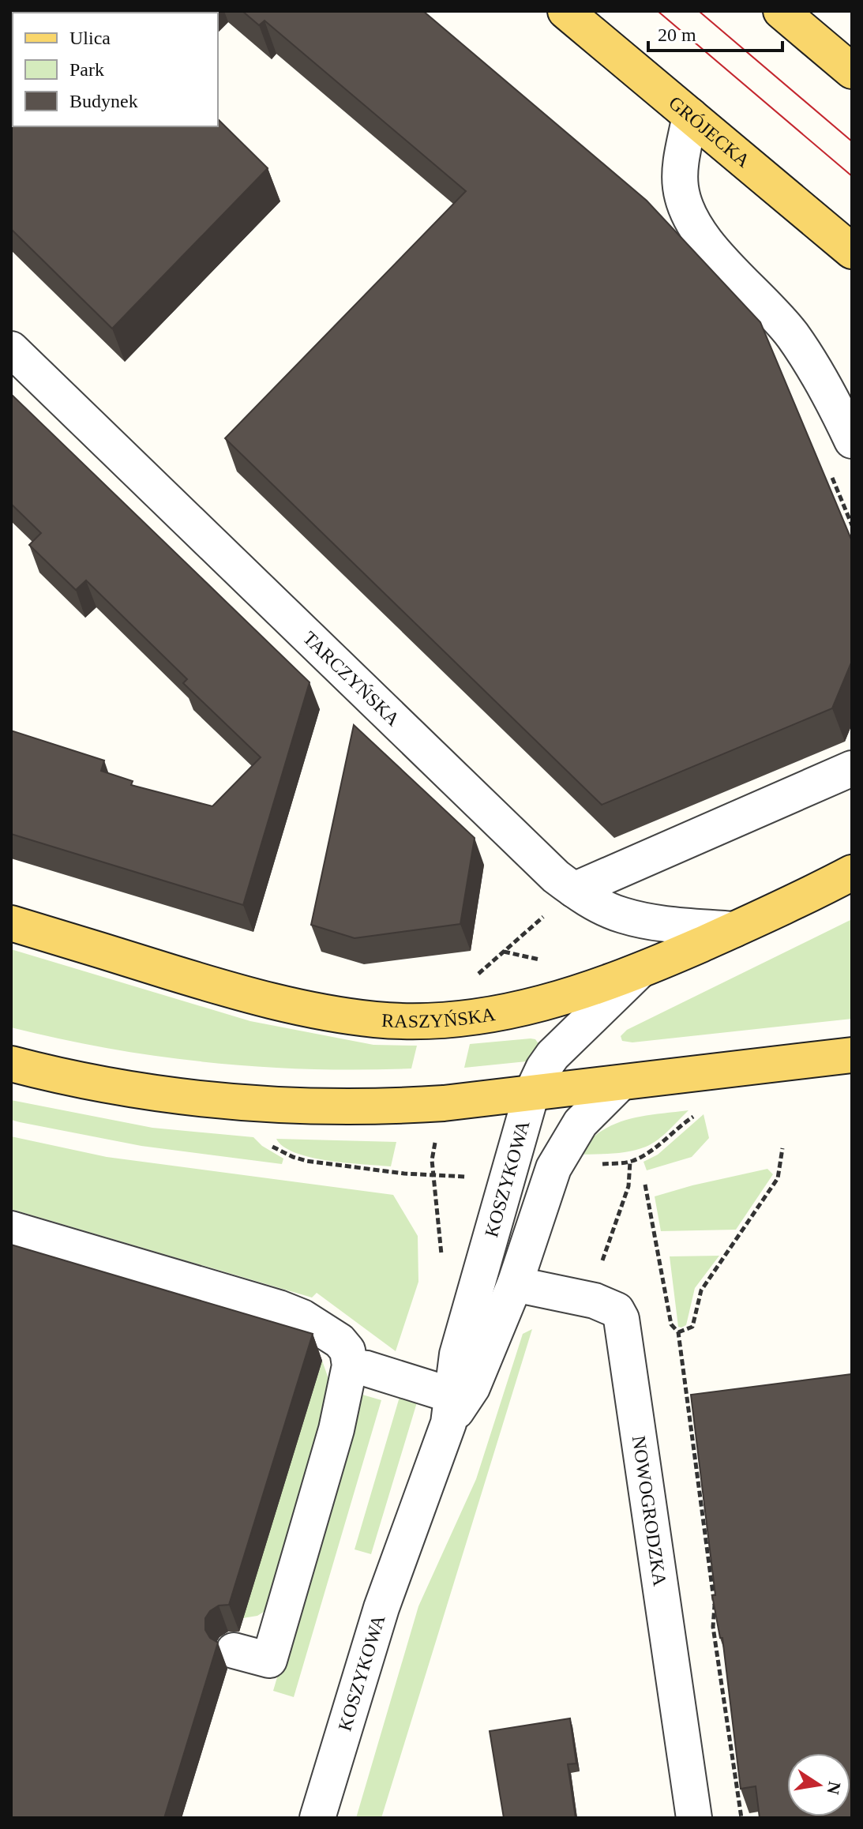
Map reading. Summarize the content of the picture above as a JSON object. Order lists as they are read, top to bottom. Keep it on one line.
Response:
{"streets":{"main road":["GRÓJECKA","RASZYŃSKA"],"street":["TARCZYŃSKA","KOSZYKOWA","NOWOGRODZKA"]},"crossings":[["TARCZYŃSKA","RASZYŃSKA"],["RASZYŃSKA","KOSZYKOWA"],["KOSZYKOWA","NOWOGRODZKA"]],"legend":["Ulica","Park","Budynek"],"scale_bar":"20 m","north":"right"}
